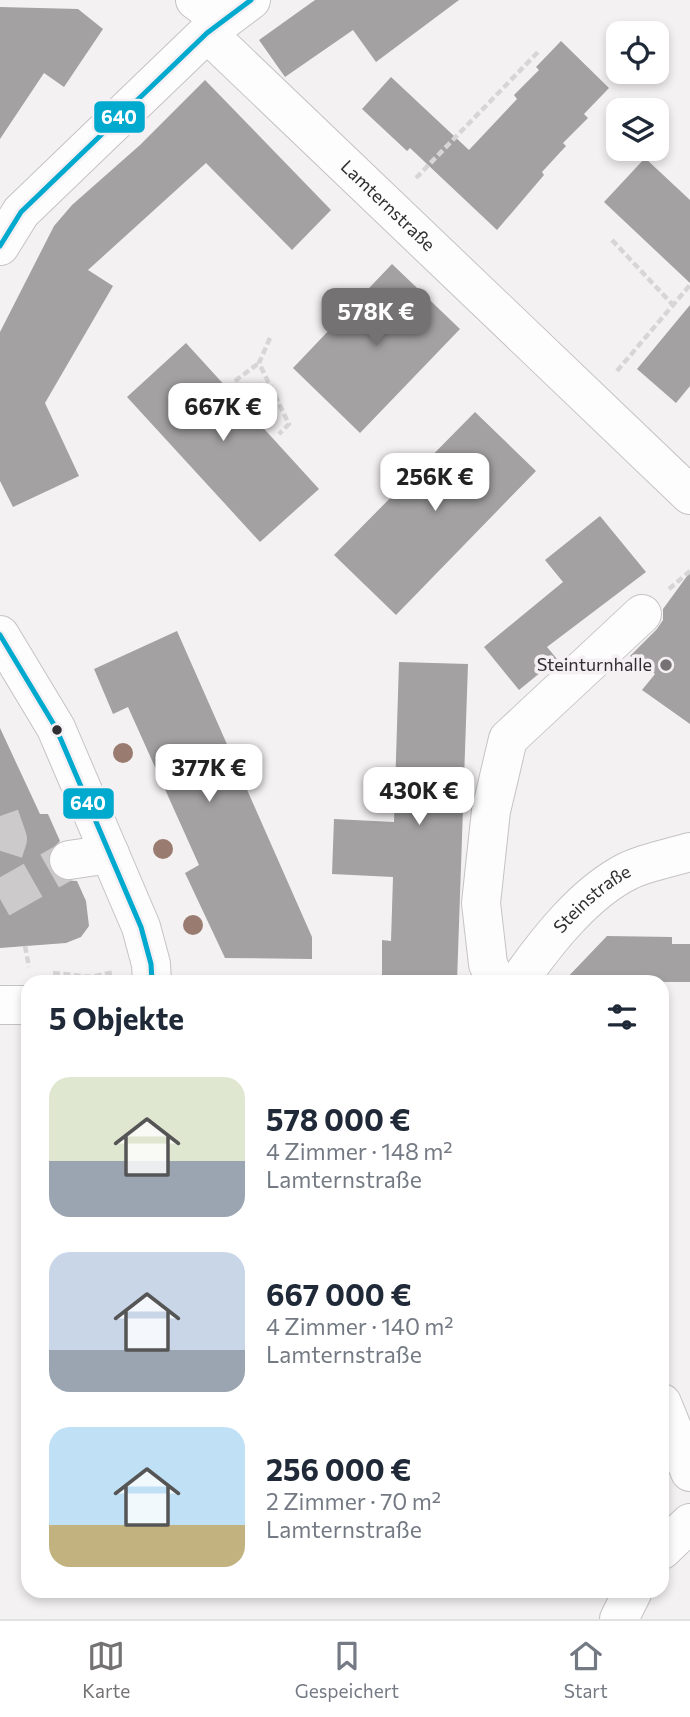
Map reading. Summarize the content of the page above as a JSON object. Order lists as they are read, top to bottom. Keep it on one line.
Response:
{"streets":{"street":["Lamternstraße","Steinstraße"]},"places":["Steinturnhalle"],"lines":["transit line 640"],"page":{"price":["578K €","667K €","256K €","377K €","430K €"],"heading":"5 Objekte","list":[{"name":"578 000 €","note":"4 Zimmer · 148 m² · Lamternstraße"},{"name":"667 000 €","note":"4 Zimmer · 140 m² · Lamternstraße"},{"name":"256 000 €","note":"2 Zimmer · 70 m² · Lamternstraße"}],"tabs":["Karte","Gespeichert","Start"]}}
